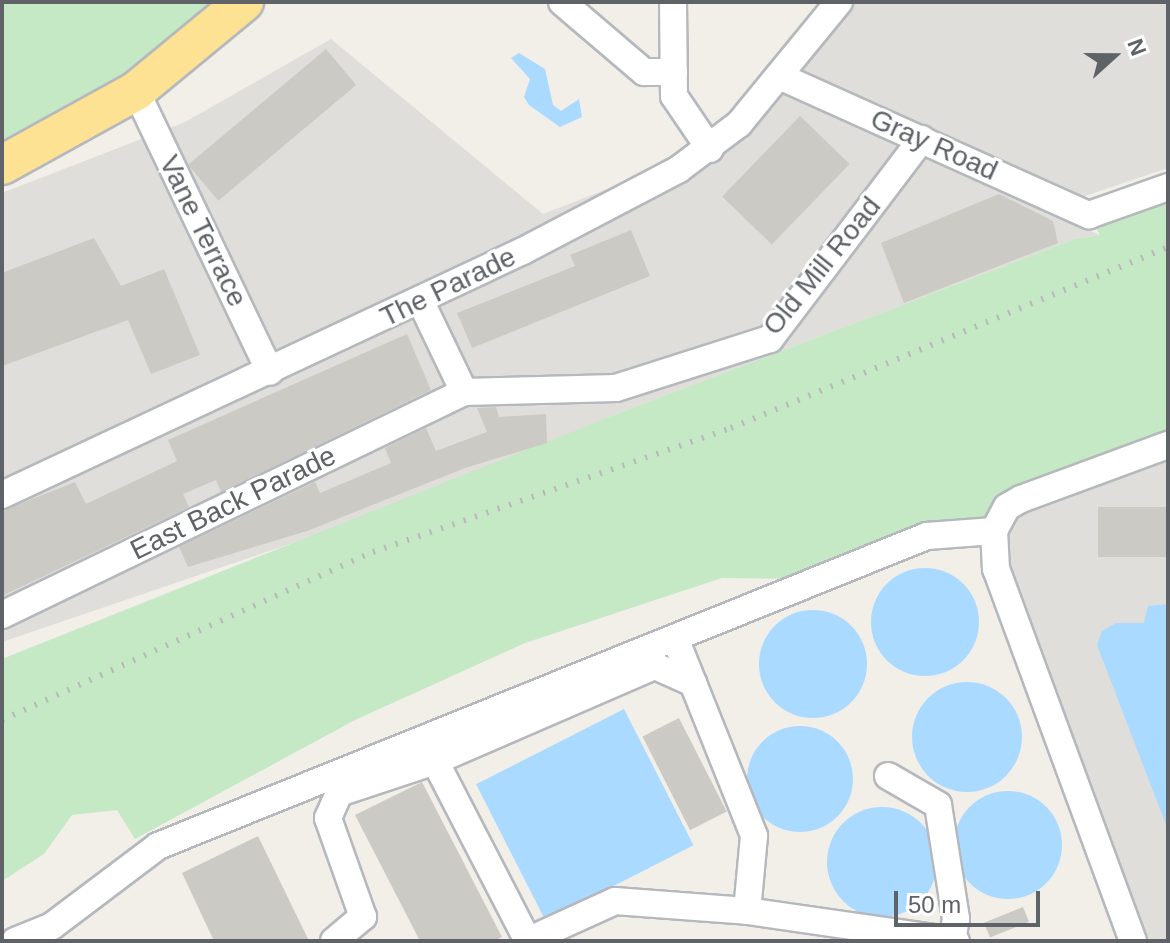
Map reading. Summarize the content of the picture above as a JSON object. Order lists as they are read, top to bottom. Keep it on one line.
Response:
{"streets":{"street":["Gray Road","Vane Terrace","Old Mill Road","The Parade","East Back Parade"]},"crossings":[["Gray Road","Old Mill Road"],["Gray Road","The Parade"],["Vane Terrace","The Parade"],["Old Mill Road","East Back Parade"]],"scale_bar":"50 m","north":"right"}
